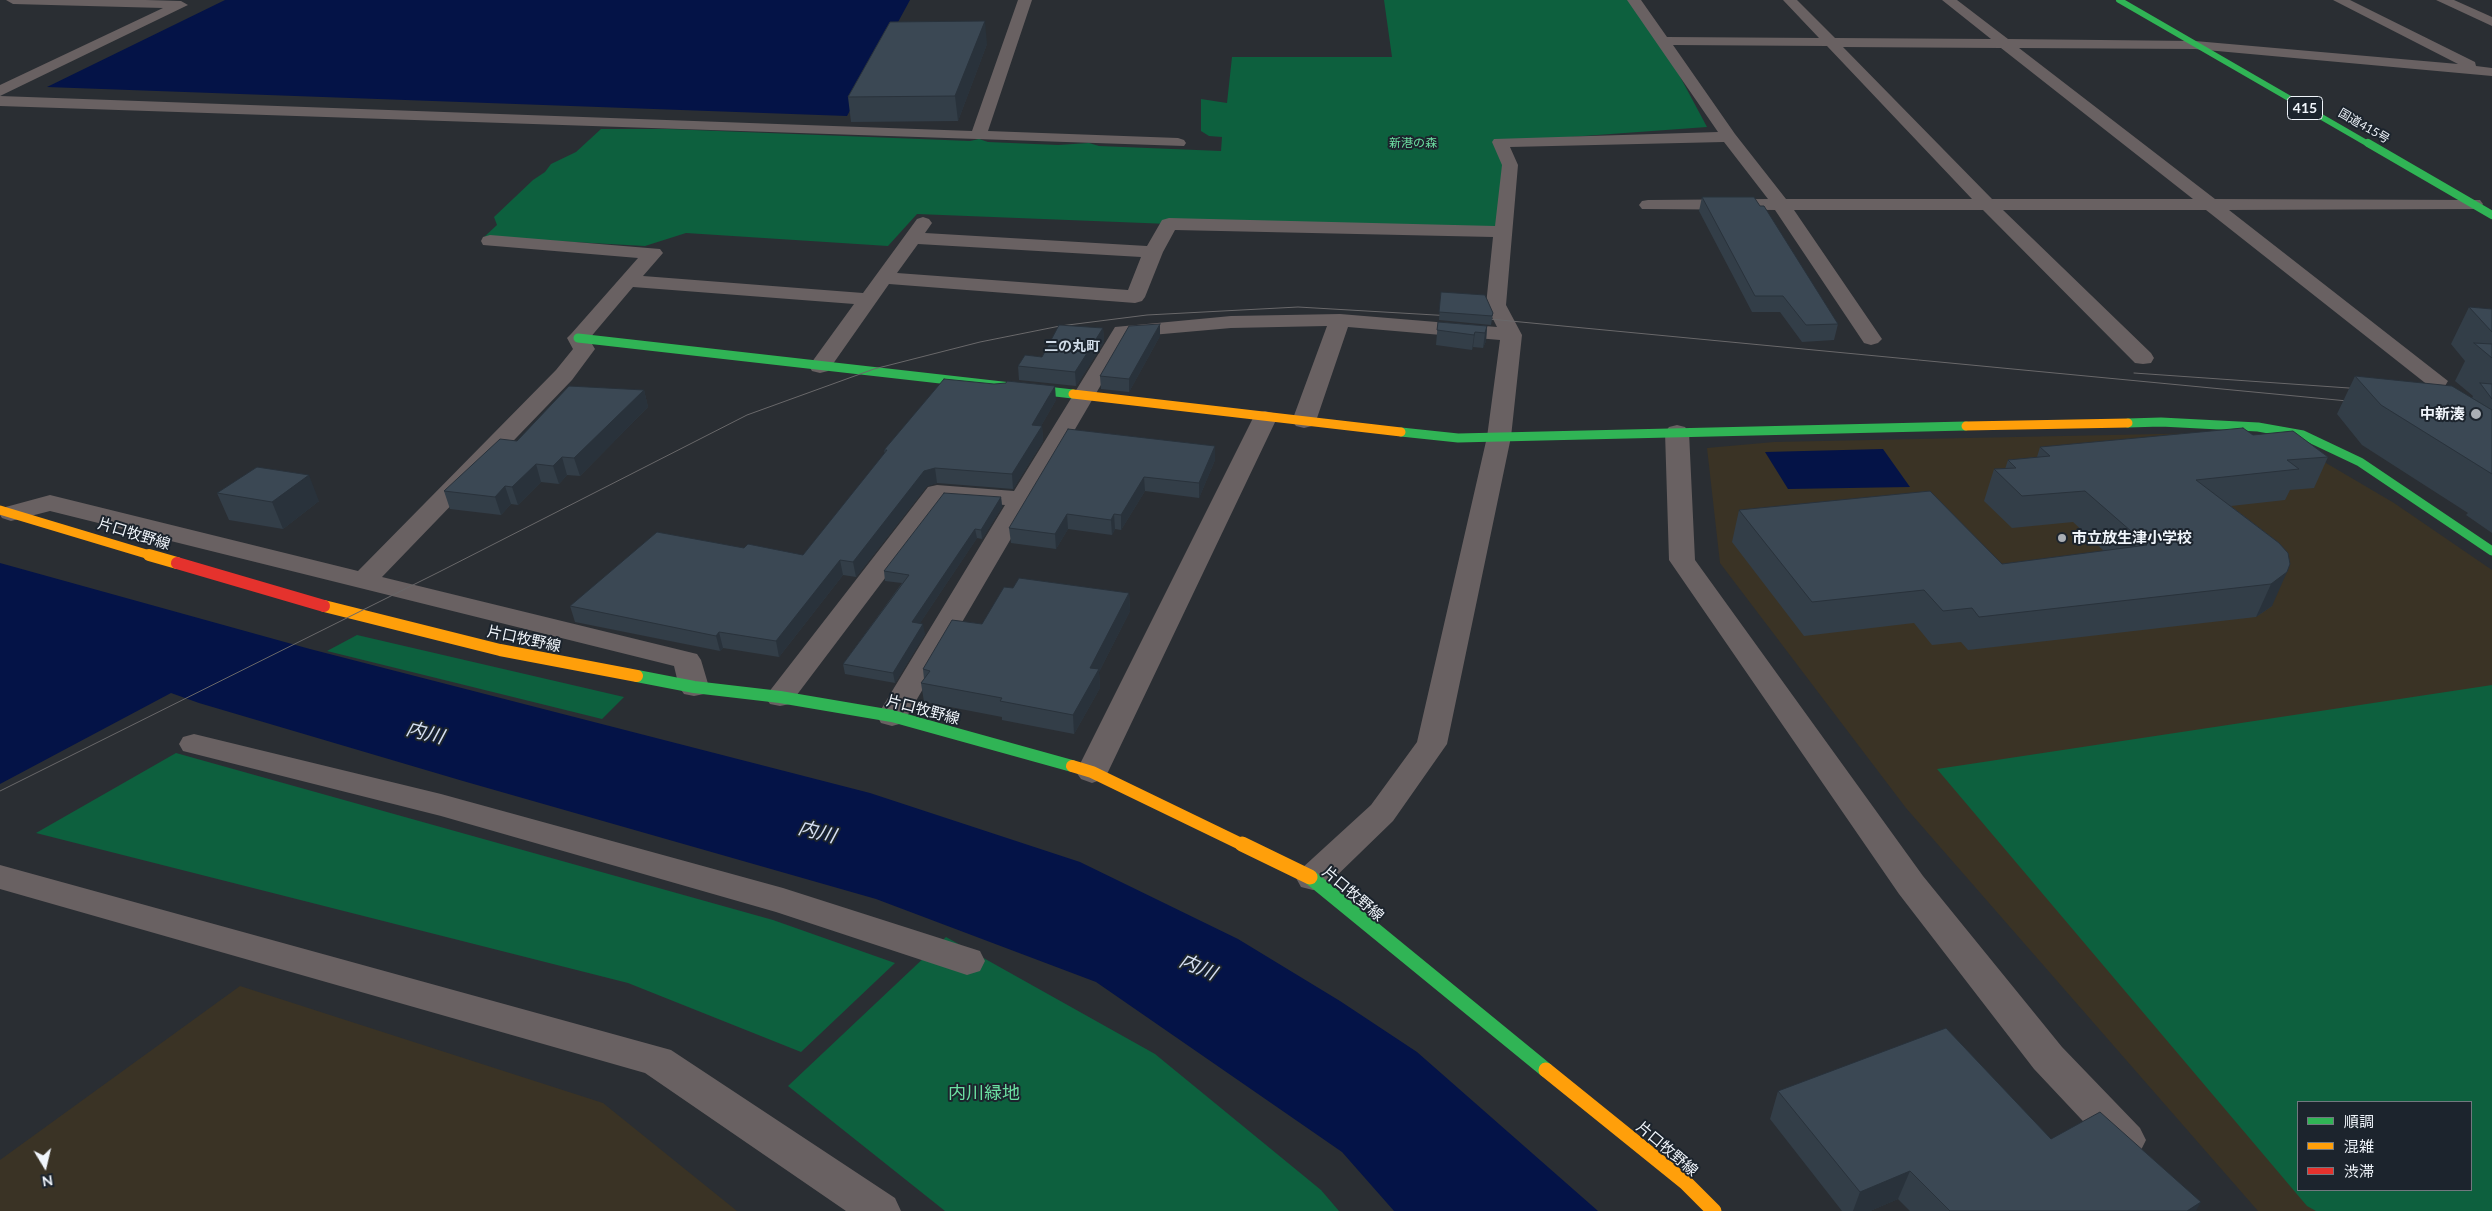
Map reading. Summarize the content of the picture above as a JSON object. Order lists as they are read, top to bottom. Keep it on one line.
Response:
{"streets":{"main road":["415","国道415号","片口牧野線"]},"districts":["二の丸町"],"water":["内川"],"parks":["新港の森","内川緑地"],"places":["中新湊","市立放生津小学校"],"legend":["順調","混雑","渋滞"],"north":"bottom"}
